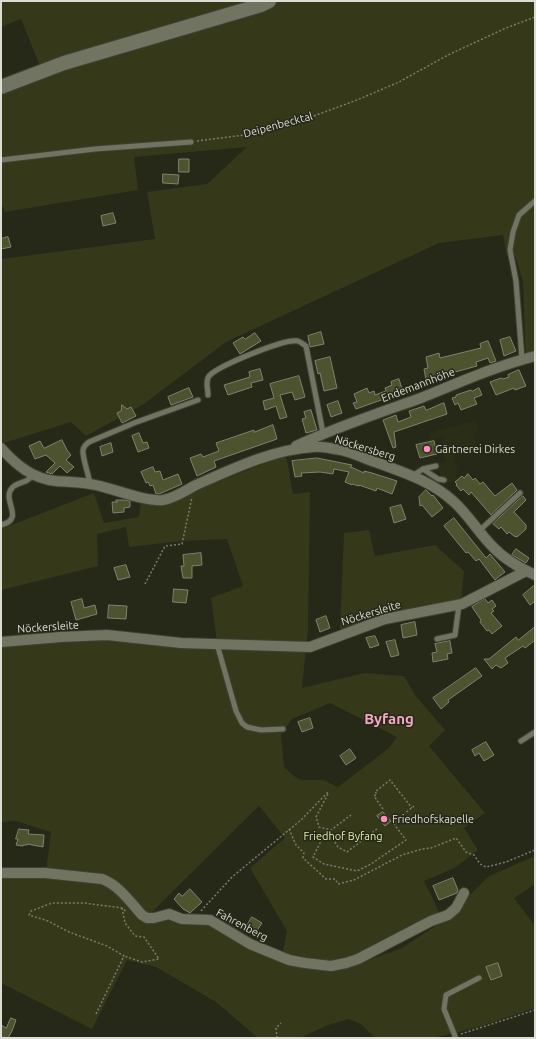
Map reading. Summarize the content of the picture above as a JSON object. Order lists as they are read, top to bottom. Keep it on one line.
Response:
{"streets":{"street":["Endemannhöhe","Nöckersberg","Nöckersleite","Fahrenberg"],"path":["Deipenbecktal"]},"crossings":[["Endemannhöhe","Nöckersberg"],["Nöckersberg","Nöckersleite"]],"districts":["Byfang"],"parks":["Friedhof Byfang"],"places":["Gärtnerei Dirkes","Friedhofskapelle"]}
